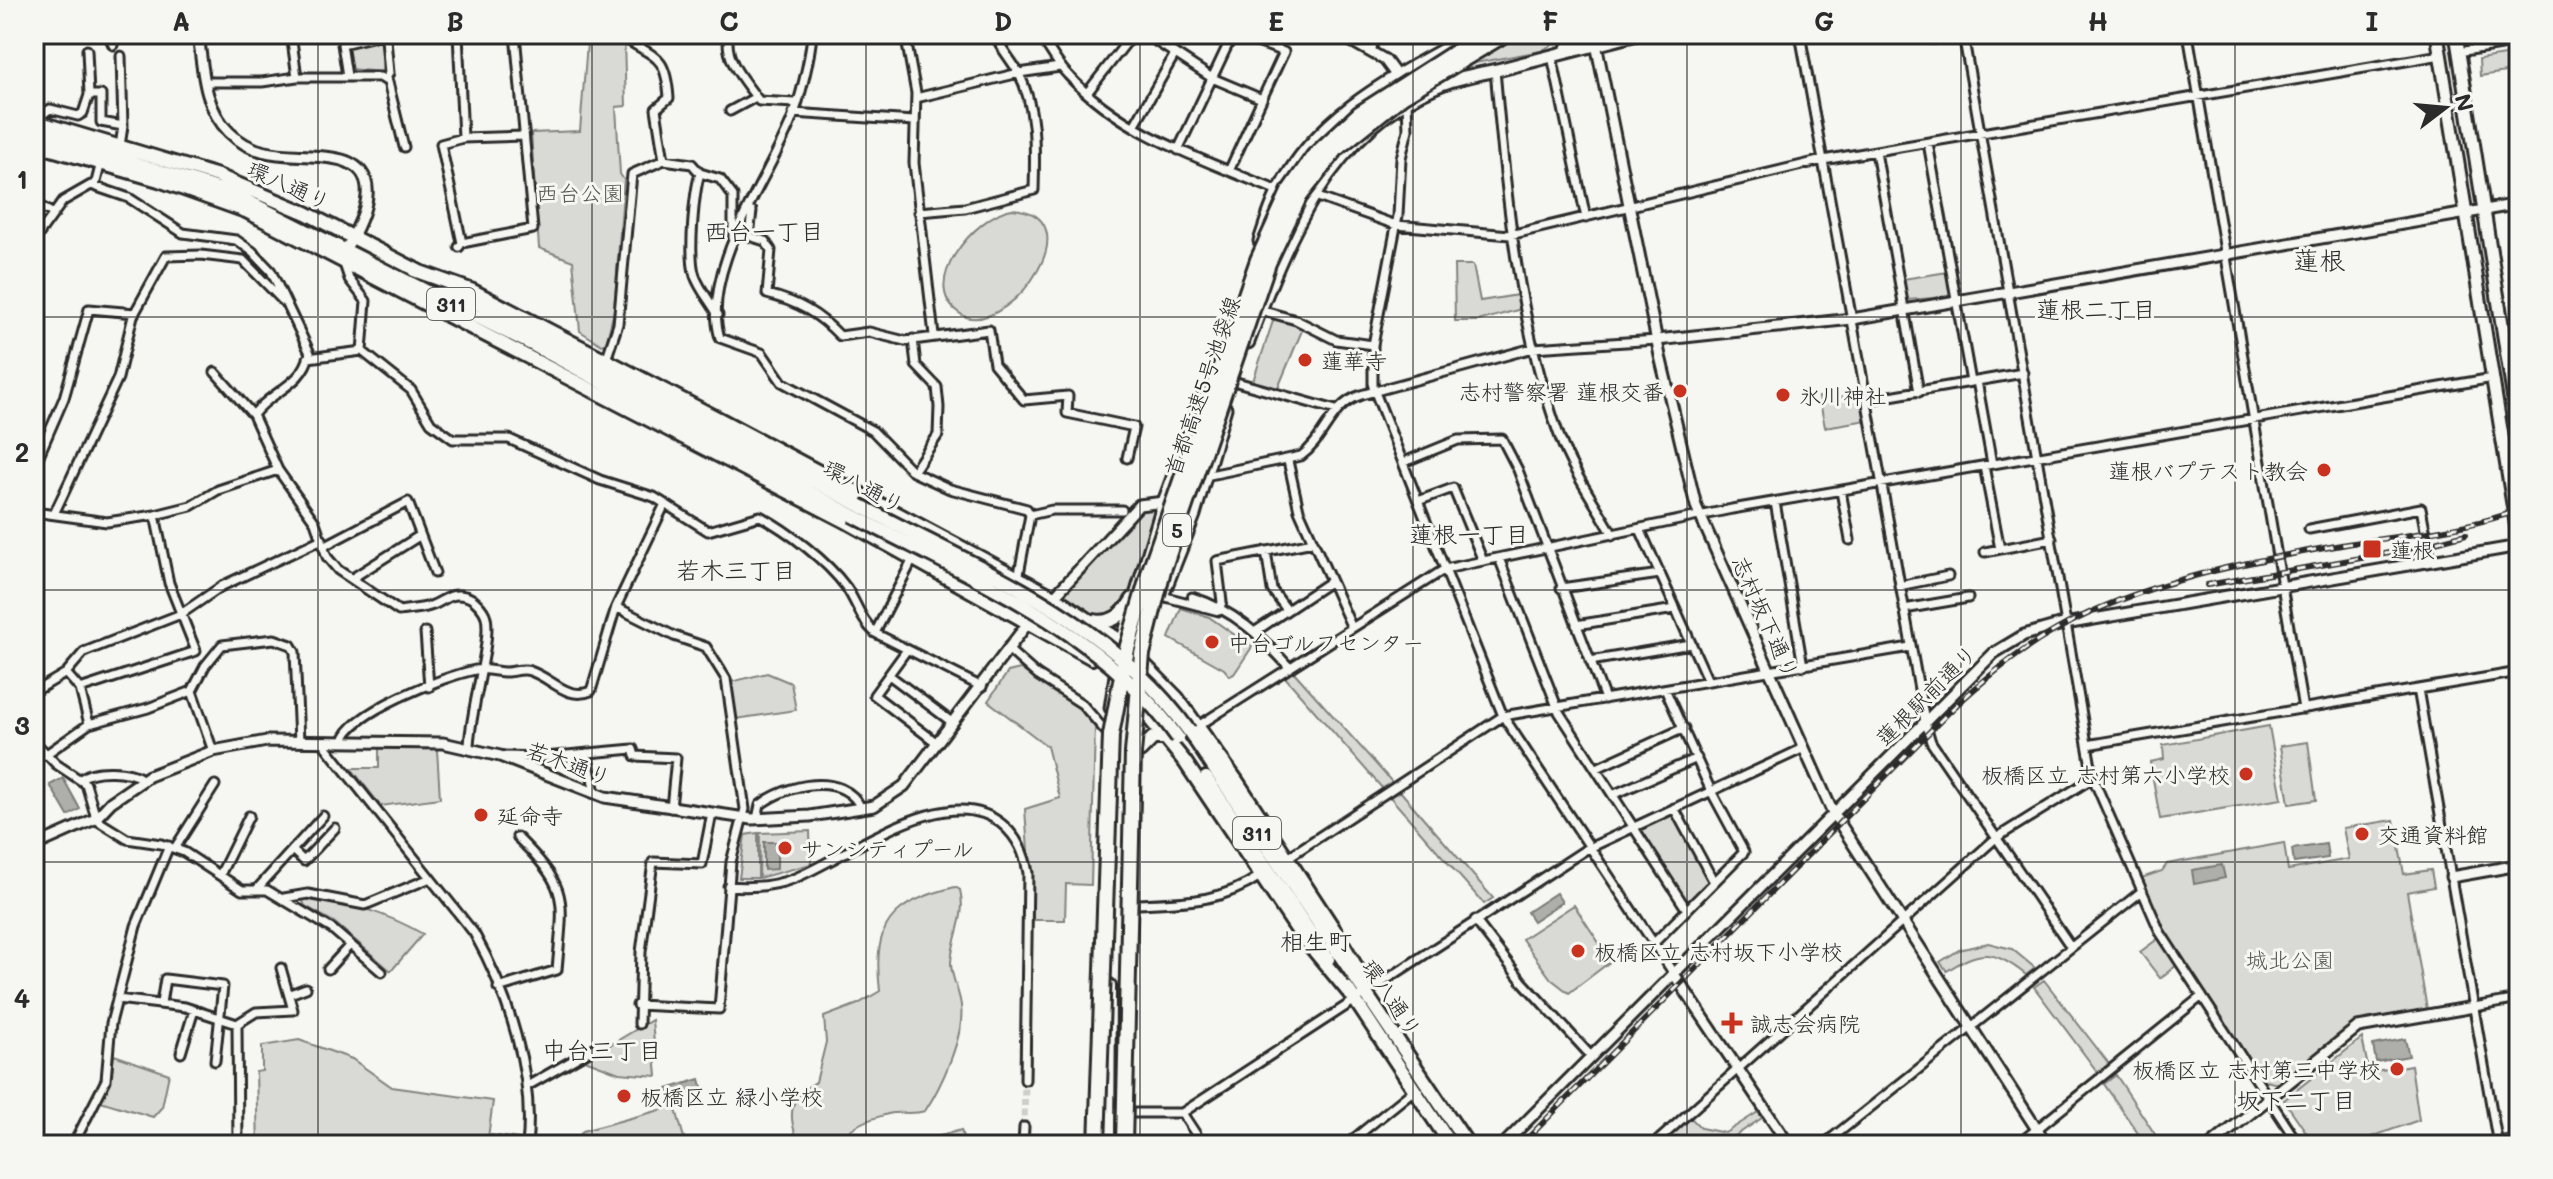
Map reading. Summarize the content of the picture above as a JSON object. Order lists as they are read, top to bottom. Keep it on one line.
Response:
{"streets":{"highway":["首都高速5号池袋線","5"],"main road":["環八通り","311"],"street":["志村坂下通り","蓮根駅前通り","若木通り"]},"crossings":[["志村坂下通り","蓮根駅前通り"]],"districts":["西台一丁目","蓮根","蓮根二丁目","蓮根一丁目","若木三丁目","相生町","中台三丁目","坂下二丁目"],"parks":["西台公園","城北公園"],"places":{"other":["蓮華寺","志村警察署 蓮根交番","氷川神社","蓮根バプテスト教会","中台ゴルフセンター","板橋区立 志村第六小学校","延命寺","交通資料館","サンシティプール","板橋区立 志村坂下小学校","板橋区立 志村第三中学校","板橋区立 緑小学校"],"transit":["蓮根"],"health":["誠志会病院"]},"north":"right","grid":{"columns":["A","B","C","D","E","F","G","H","I"],"rows":["1","2","3","4"]}}
